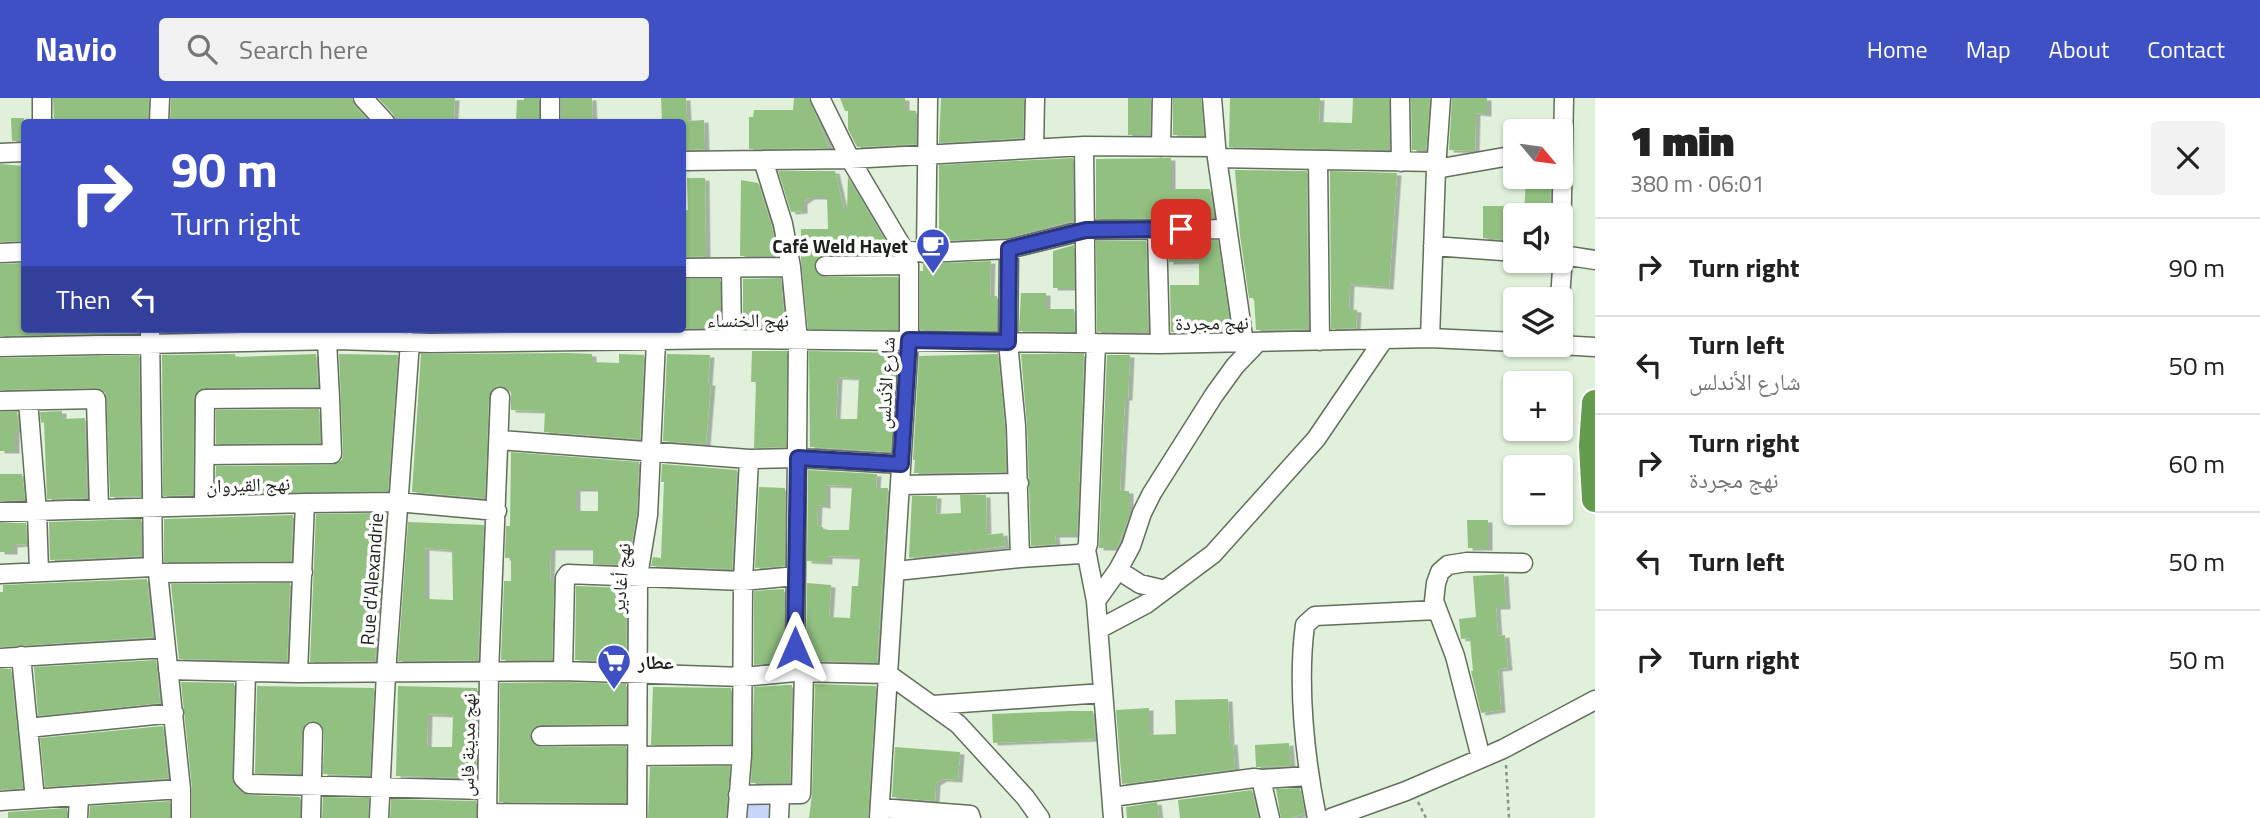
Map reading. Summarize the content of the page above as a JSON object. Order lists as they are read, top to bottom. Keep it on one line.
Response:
{"streets":{"street":["نهج الخنساء","نهج مجردة","شارع الأندلس","نهج القيروان","نهج أغادير","Rue d'Alexandrie","نهج مدينة فاس"]},"crossings":[["نهج الخنساء","نهج مجردة"],["نهج الخنساء","شارع الأندلس"],["نهج الخنساء","نهج أغادير"],["نهج الخنساء","Rue d'Alexandrie"],["نهج مجردة","شارع الأندلس"],["نهج القيروان","Rue d'Alexandrie"],["نهج القيروان","نهج مدينة فاس"]],"places":{"cafe":["Café Weld Hayet"],"supermarket":["عطار"]},"north":"bottom right","page":{"header":"Navio","search":"Search here","nav":["Home","Map","About","Contact"],"heading":["1 min","380 m · 06:01"],"map_buttons":["+","−"],"turn":["90 m","Turn right"],"list":[{"name":"Turn right","value":"90 m"},{"name":"Turn left","note":"شارع الأندلس","value":"50 m"},{"name":"Turn right","note":"نهج مجردة","value":"60 m"},{"name":"Turn left","value":"50 m"},{"name":"Turn right","value":"50 m"}],"then":"Then"}}
